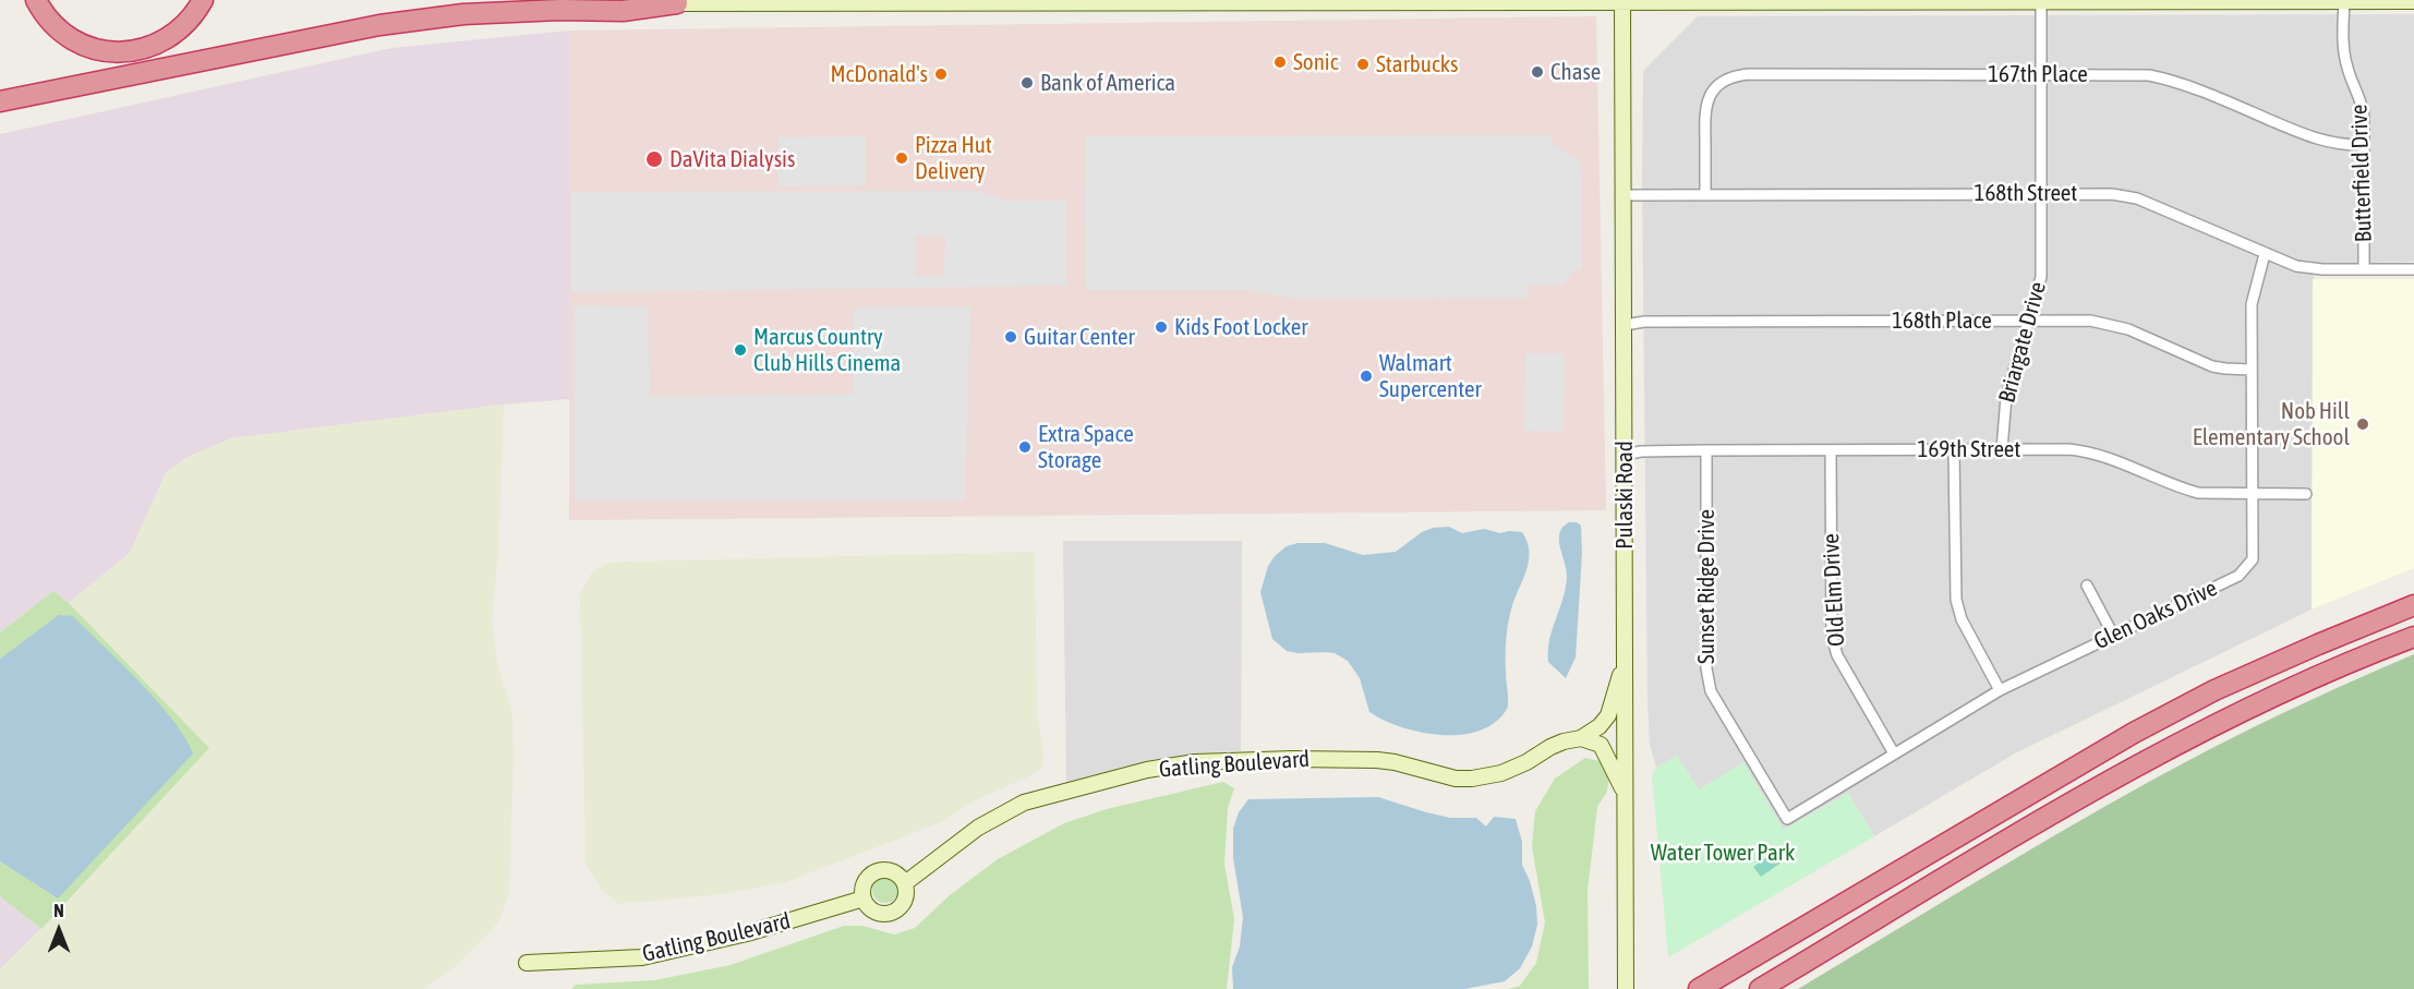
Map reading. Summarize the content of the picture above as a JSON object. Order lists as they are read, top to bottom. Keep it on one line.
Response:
{"streets":{"main road":["Pulaski Road","Gatling Boulevard"],"street":["167th Place","Butterfield Drive","168th Street","168th Place","Briargate Drive","169th Street","Sunset Ridge Drive","Old Elm Drive","Glen Oaks Drive"]},"crossings":[["167th Place","Butterfield Drive"],["167th Place","168th Street"],["167th Place","Briargate Drive"],["Butterfield Drive","168th Street"],["168th Street","Briargate Drive"],["168th Street","Pulaski Road"],["168th Street","Glen Oaks Drive"],["168th Place","Briargate Drive"],["168th Place","Pulaski Road"],["168th Place","Glen Oaks Drive"],["Briargate Drive","169th Street"],["169th Street","Pulaski Road"],["169th Street","Sunset Ridge Drive"],["169th Street","Old Elm Drive"],["169th Street","Glen Oaks Drive"],["Pulaski Road","Gatling Boulevard"],["Sunset Ridge Drive","Glen Oaks Drive"],["Old Elm Drive","Glen Oaks Drive"]],"parks":["Water Tower Park"],"places":["Sonic","Starbucks","Chase","McDonald's","Bank of America","Pizza Hut Delivery","DaVita Dialysis","Kids Foot Locker","Guitar Center","Marcus Country Club Hills Cinema","Walmart Supercenter","Nob Hill Elementary School","Extra Space Storage"],"north":"top"}
